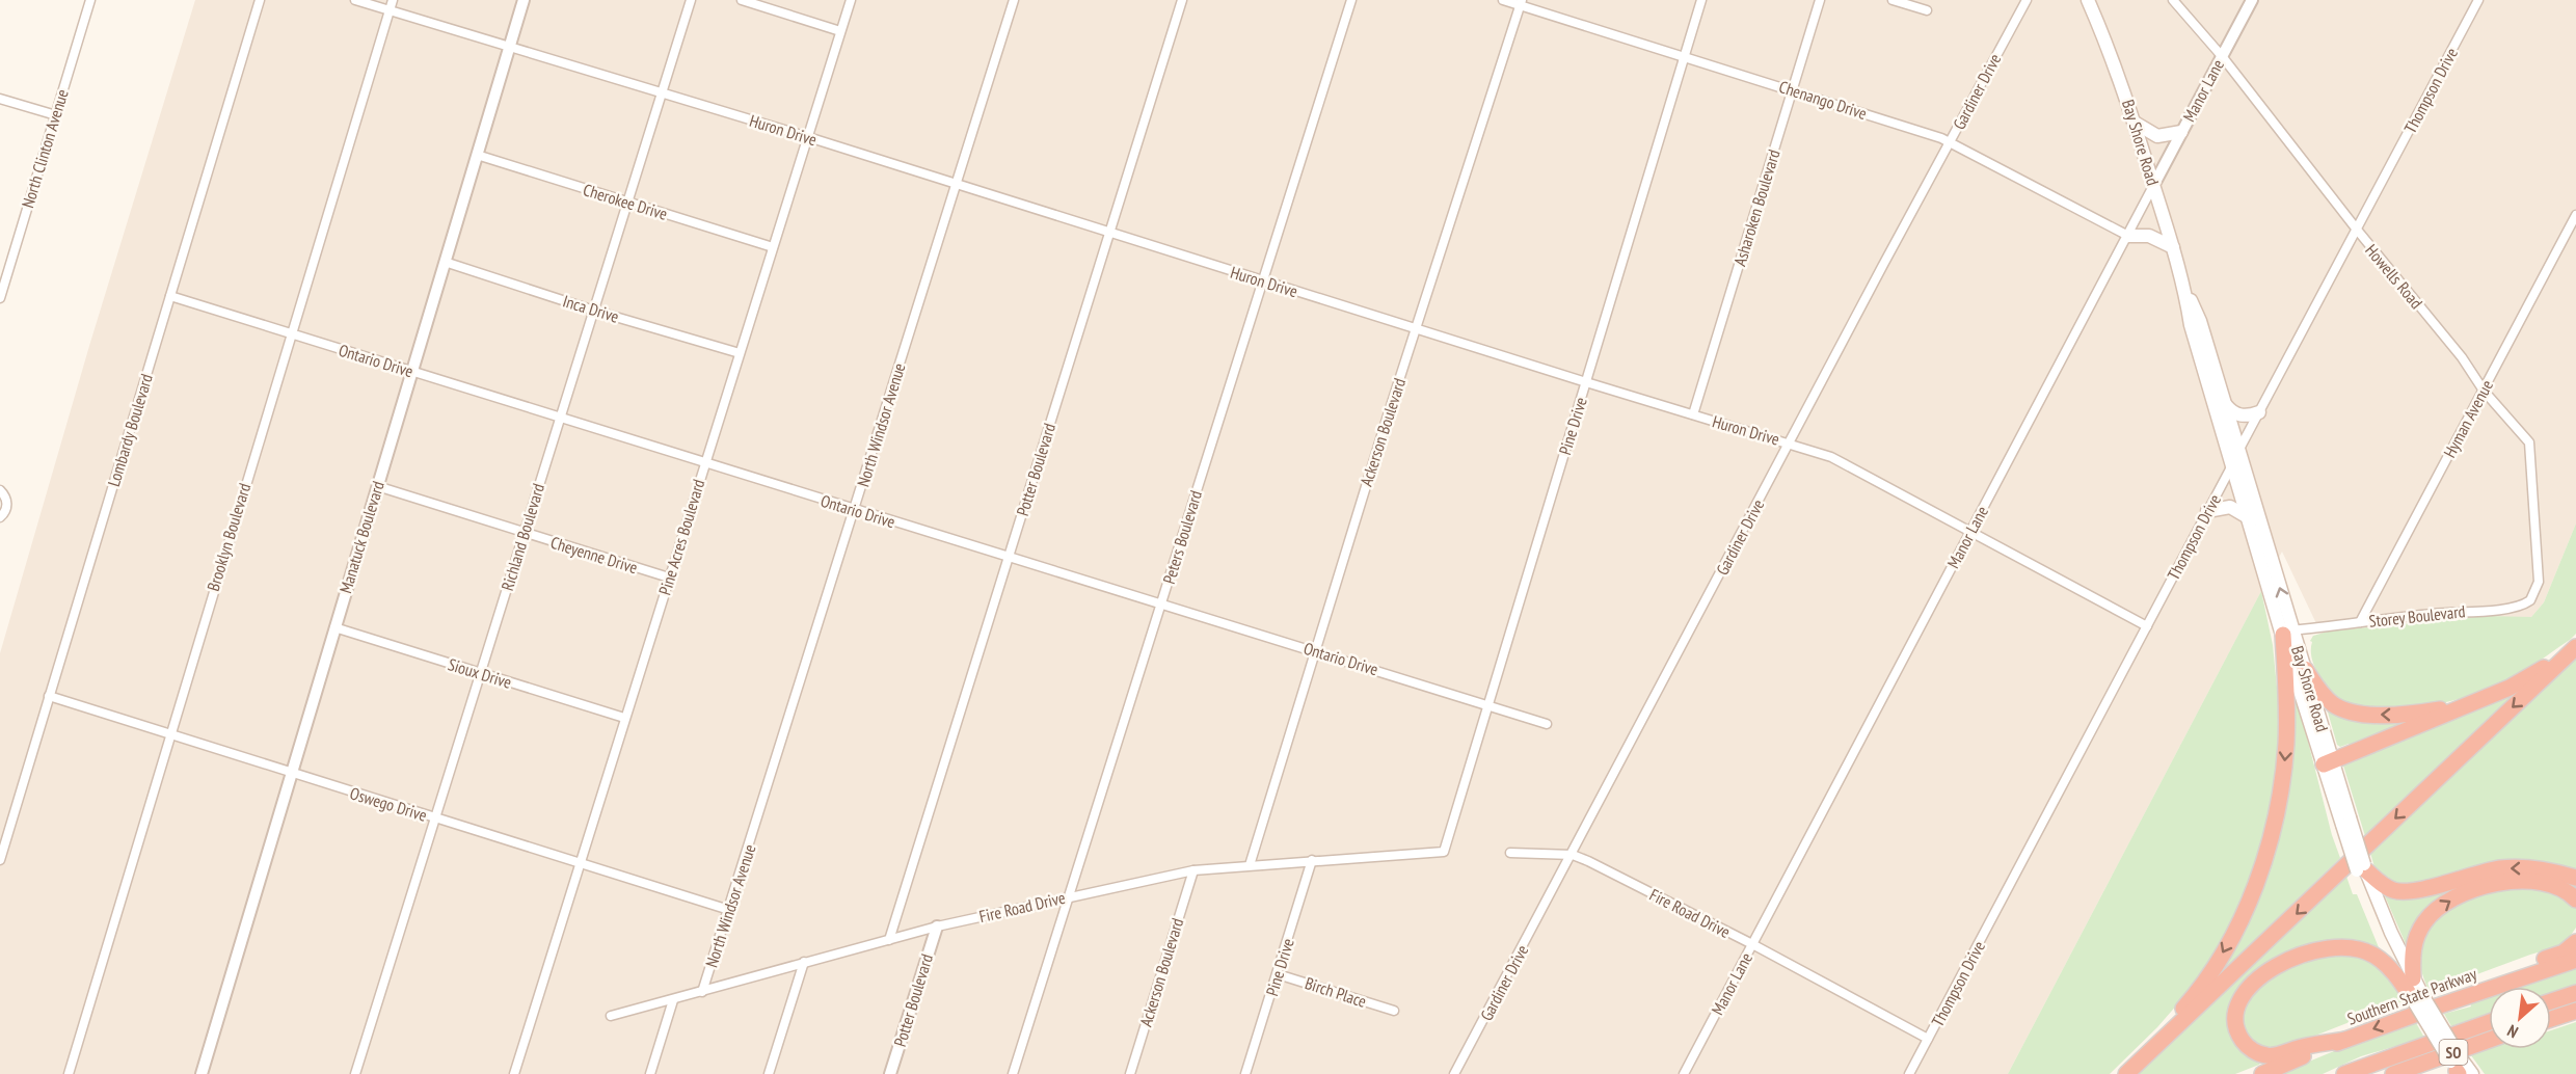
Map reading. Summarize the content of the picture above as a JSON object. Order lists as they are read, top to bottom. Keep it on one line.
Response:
{"streets":{"highway":["Southern State Parkway","SO"],"main road":["Bay Shore Road"],"street":["Manor Lane","Thompson Drive","Gardiner Drive","Chenango Drive","Huron Drive","North Clinton Avenue","Cherokee Drive","Asharoken Boulevard","Howells Road","Inca Drive","Ontario Drive","Hyman Avenue","North Windsor Avenue","Pine Drive","Lombardy Boulevard","Ackerson Boulevard","Potter Boulevard","Brooklyn Boulevard","Manatuck Boulevard","Richland Boulevard","Pine Acres Boulevard","Peters Boulevard","Cheyenne Drive","Storey Boulevard","Sioux Drive","Oswego Drive","Fire Road Drive","Birch Place"]},"crossings":[["Manor Lane","Chenango Drive"],["Manor Lane","Huron Drive"],["Manor Lane","Bay Shore Road"],["Manor Lane","Howells Road"],["Manor Lane","Fire Road Drive"],["Thompson Drive","Huron Drive"],["Thompson Drive","Bay Shore Road"],["Thompson Drive","Howells Road"],["Thompson Drive","Fire Road Drive"],["Gardiner Drive","Chenango Drive"],["Gardiner Drive","Huron Drive"],["Gardiner Drive","Fire Road Drive"],["Chenango Drive","Asharoken Boulevard"],["Chenango Drive","Pine Drive"],["Chenango Drive","Ackerson Boulevard"],["Huron Drive","Asharoken Boulevard"],["Huron Drive","North Windsor Avenue"],["Huron Drive","Pine Drive"],["Huron Drive","Ackerson Boulevard"],["Huron Drive","Potter Boulevard"],["Huron Drive","Brooklyn Boulevard"],["Huron Drive","Manatuck Boulevard"],["Huron Drive","Richland Boulevard"],["Huron Drive","Pine Acres Boulevard"],["Huron Drive","Peters Boulevard"],["Bay Shore Road","Storey Boulevard"],["Cherokee Drive","Manatuck Boulevard"],["Cherokee Drive","Richland Boulevard"],["Cherokee Drive","Pine Acres Boulevard"],["Howells Road","Hyman Avenue"],["Howells Road","Storey Boulevard"],["Inca Drive","Manatuck Boulevard"],["Inca Drive","Richland Boulevard"],["Inca Drive","Pine Acres Boulevard"],["Ontario Drive","North Windsor Avenue"],["Ontario Drive","Pine Drive"],["Ontario Drive","Lombardy Boulevard"],["Ontario Drive","Ackerson Boulevard"],["Ontario Drive","Potter Boulevard"],["Ontario Drive","Brooklyn Boulevard"],["Ontario Drive","Manatuck Boulevard"],["Ontario Drive","Richland Boulevard"],["Ontario Drive","Pine Acres Boulevard"],["Ontario Drive","Peters Boulevard"],["Hyman Avenue","Storey Boulevard"],["North Windsor Avenue","Oswego Drive"],["North Windsor Avenue","Fire Road Drive"],["Pine Drive","Fire Road Drive"],["Pine Drive","Birch Place"],["Lombardy Boulevard","Oswego Drive"],["Ackerson Boulevard","Fire Road Drive"],["Potter Boulevard","Fire Road Drive"],["Brooklyn Boulevard","Oswego Drive"],["Manatuck Boulevard","Cheyenne Drive"],["Manatuck Boulevard","Sioux Drive"],["Manatuck Boulevard","Oswego Drive"],["Richland Boulevard","Cheyenne Drive"],["Richland Boulevard","Sioux Drive"],["Richland Boulevard","Oswego Drive"],["Pine Acres Boulevard","Cheyenne Drive"],["Pine Acres Boulevard","Sioux Drive"],["Pine Acres Boulevard","Oswego Drive"],["Peters Boulevard","Fire Road Drive"]],"north":"bottom left"}
